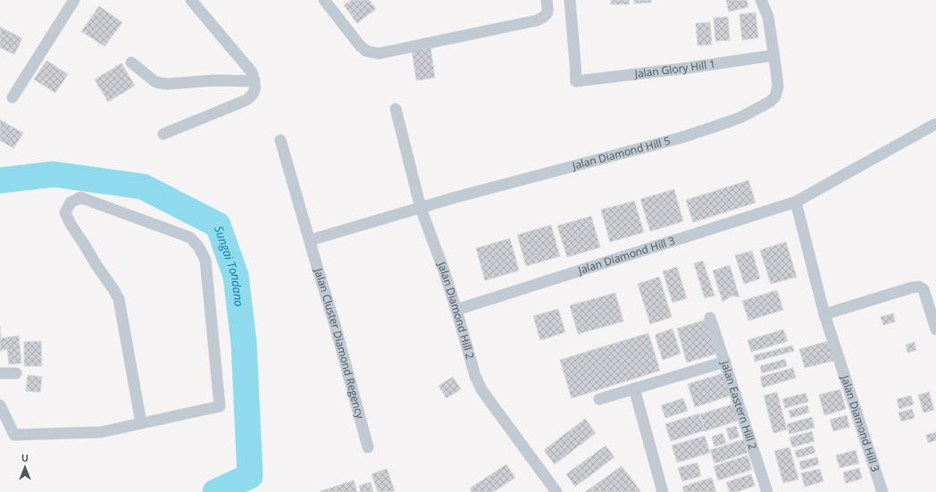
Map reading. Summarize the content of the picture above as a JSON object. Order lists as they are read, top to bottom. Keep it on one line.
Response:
{"streets":{"street":["Jalan Glory Hill 1","Jalan Diamond Hill 5","Jalan Diamond Hill 3","Jalan Diamond Hill 2","Jalan Cluster Diamond Regency","Jalan Eastern Hill 2"]},"crossings":[["Jalan Glory Hill 1","Jalan Diamond Hill 5"],["Jalan Diamond Hill 5","Jalan Diamond Hill 2"],["Jalan Diamond Hill 3","Jalan Diamond Hill 2"]],"water":["Sungai Tondano"],"north":"top"}
